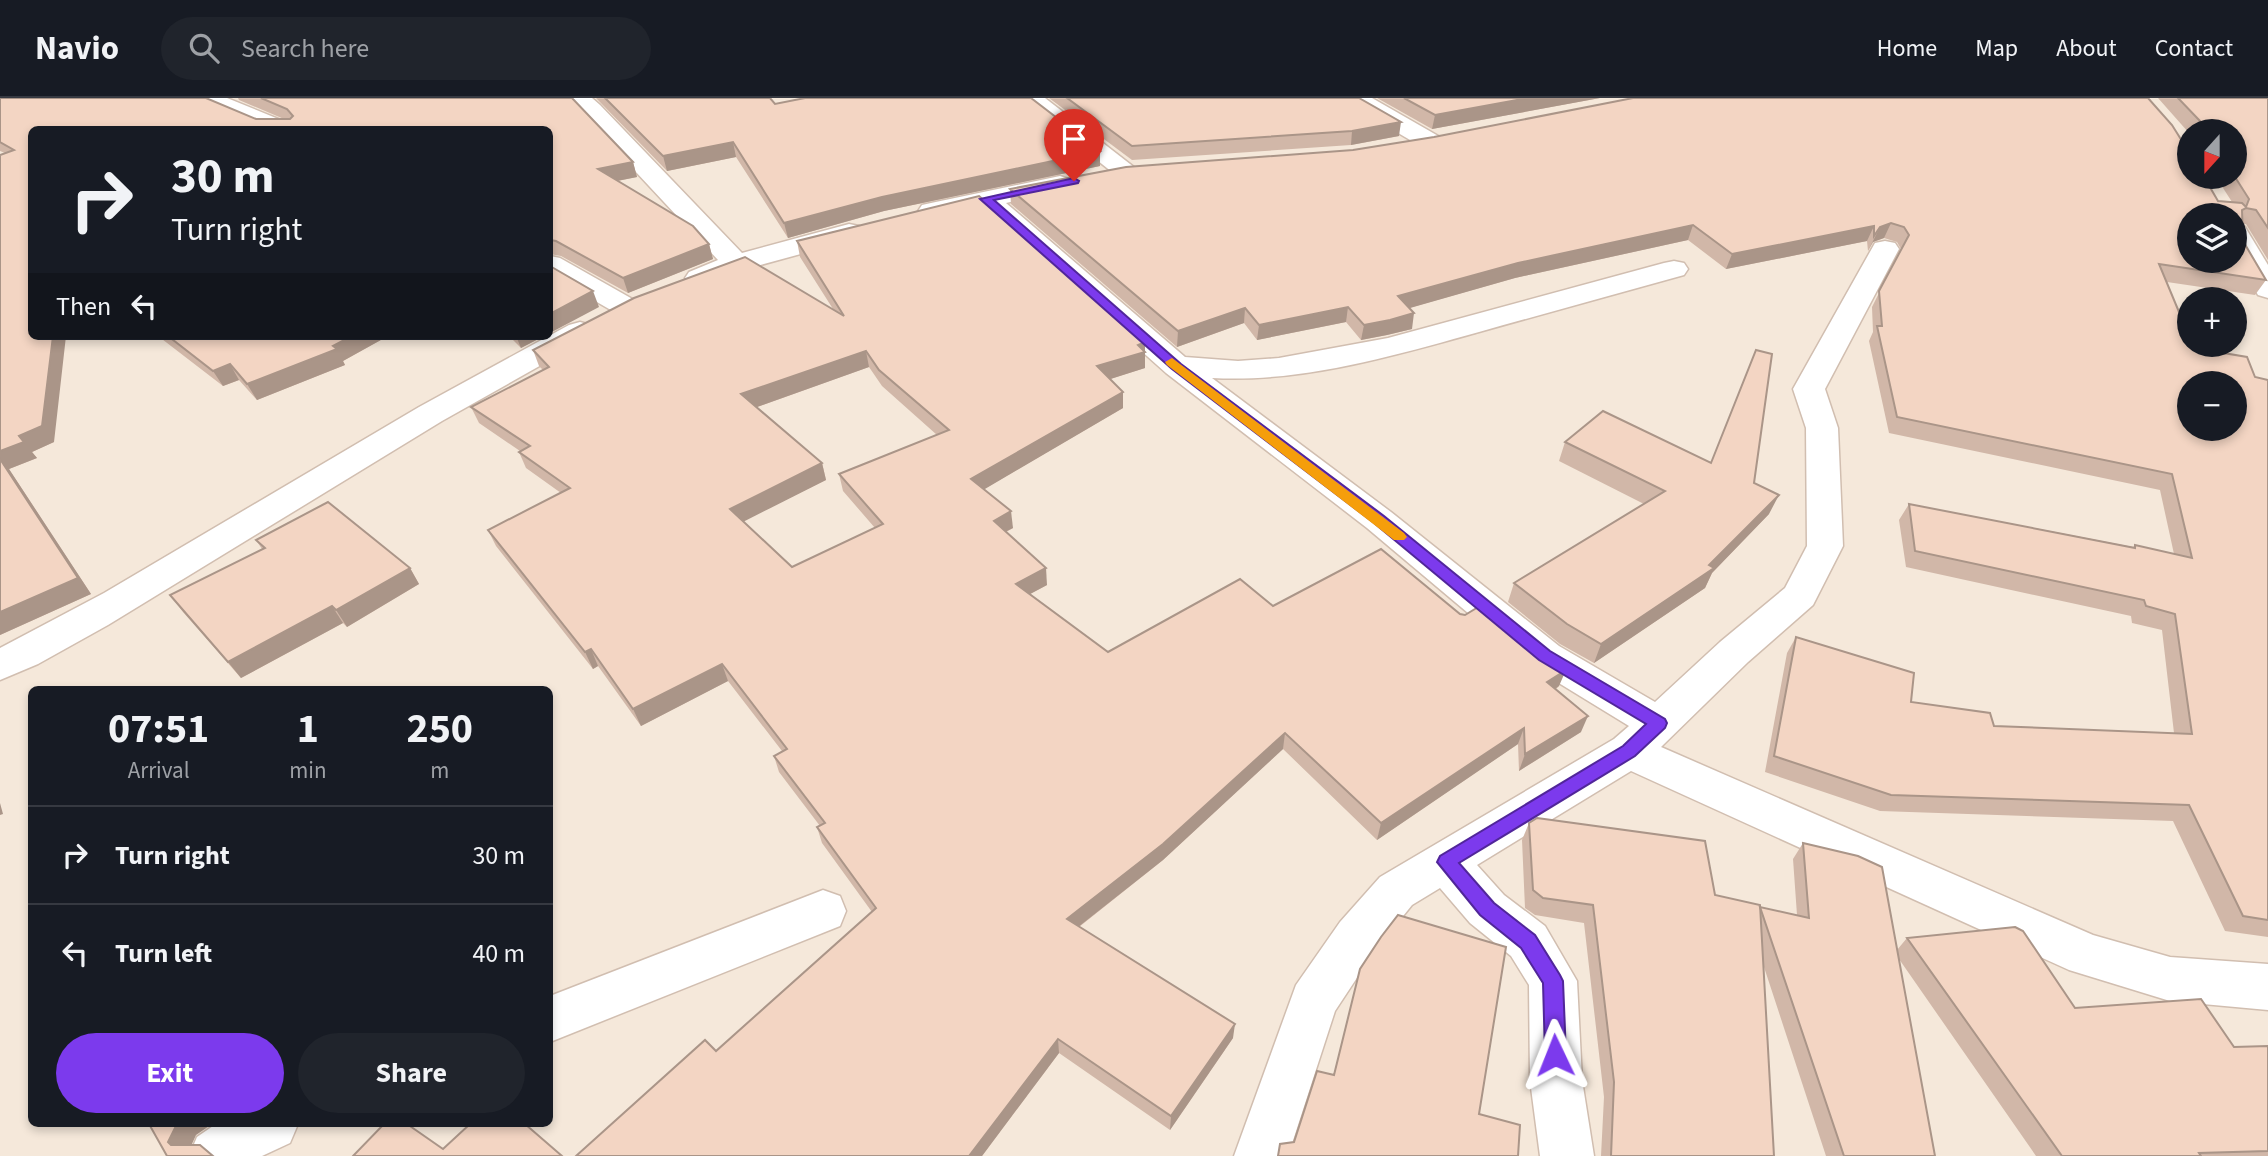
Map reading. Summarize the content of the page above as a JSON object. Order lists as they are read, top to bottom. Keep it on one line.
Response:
{"north":"bottom","page":{"header":"Navio","search":"Search here","nav":["Home","Map","About","Contact"],"map_buttons":["+","−"],"turn":["30 m","Turn right"],"then":"Then","eta":["07:51","Arrival","1","min","250","m"],"list":[{"name":"Turn right","value":"30 m"},{"name":"Turn left","value":"40 m"}],"buttons":["Exit","Share"]}}
